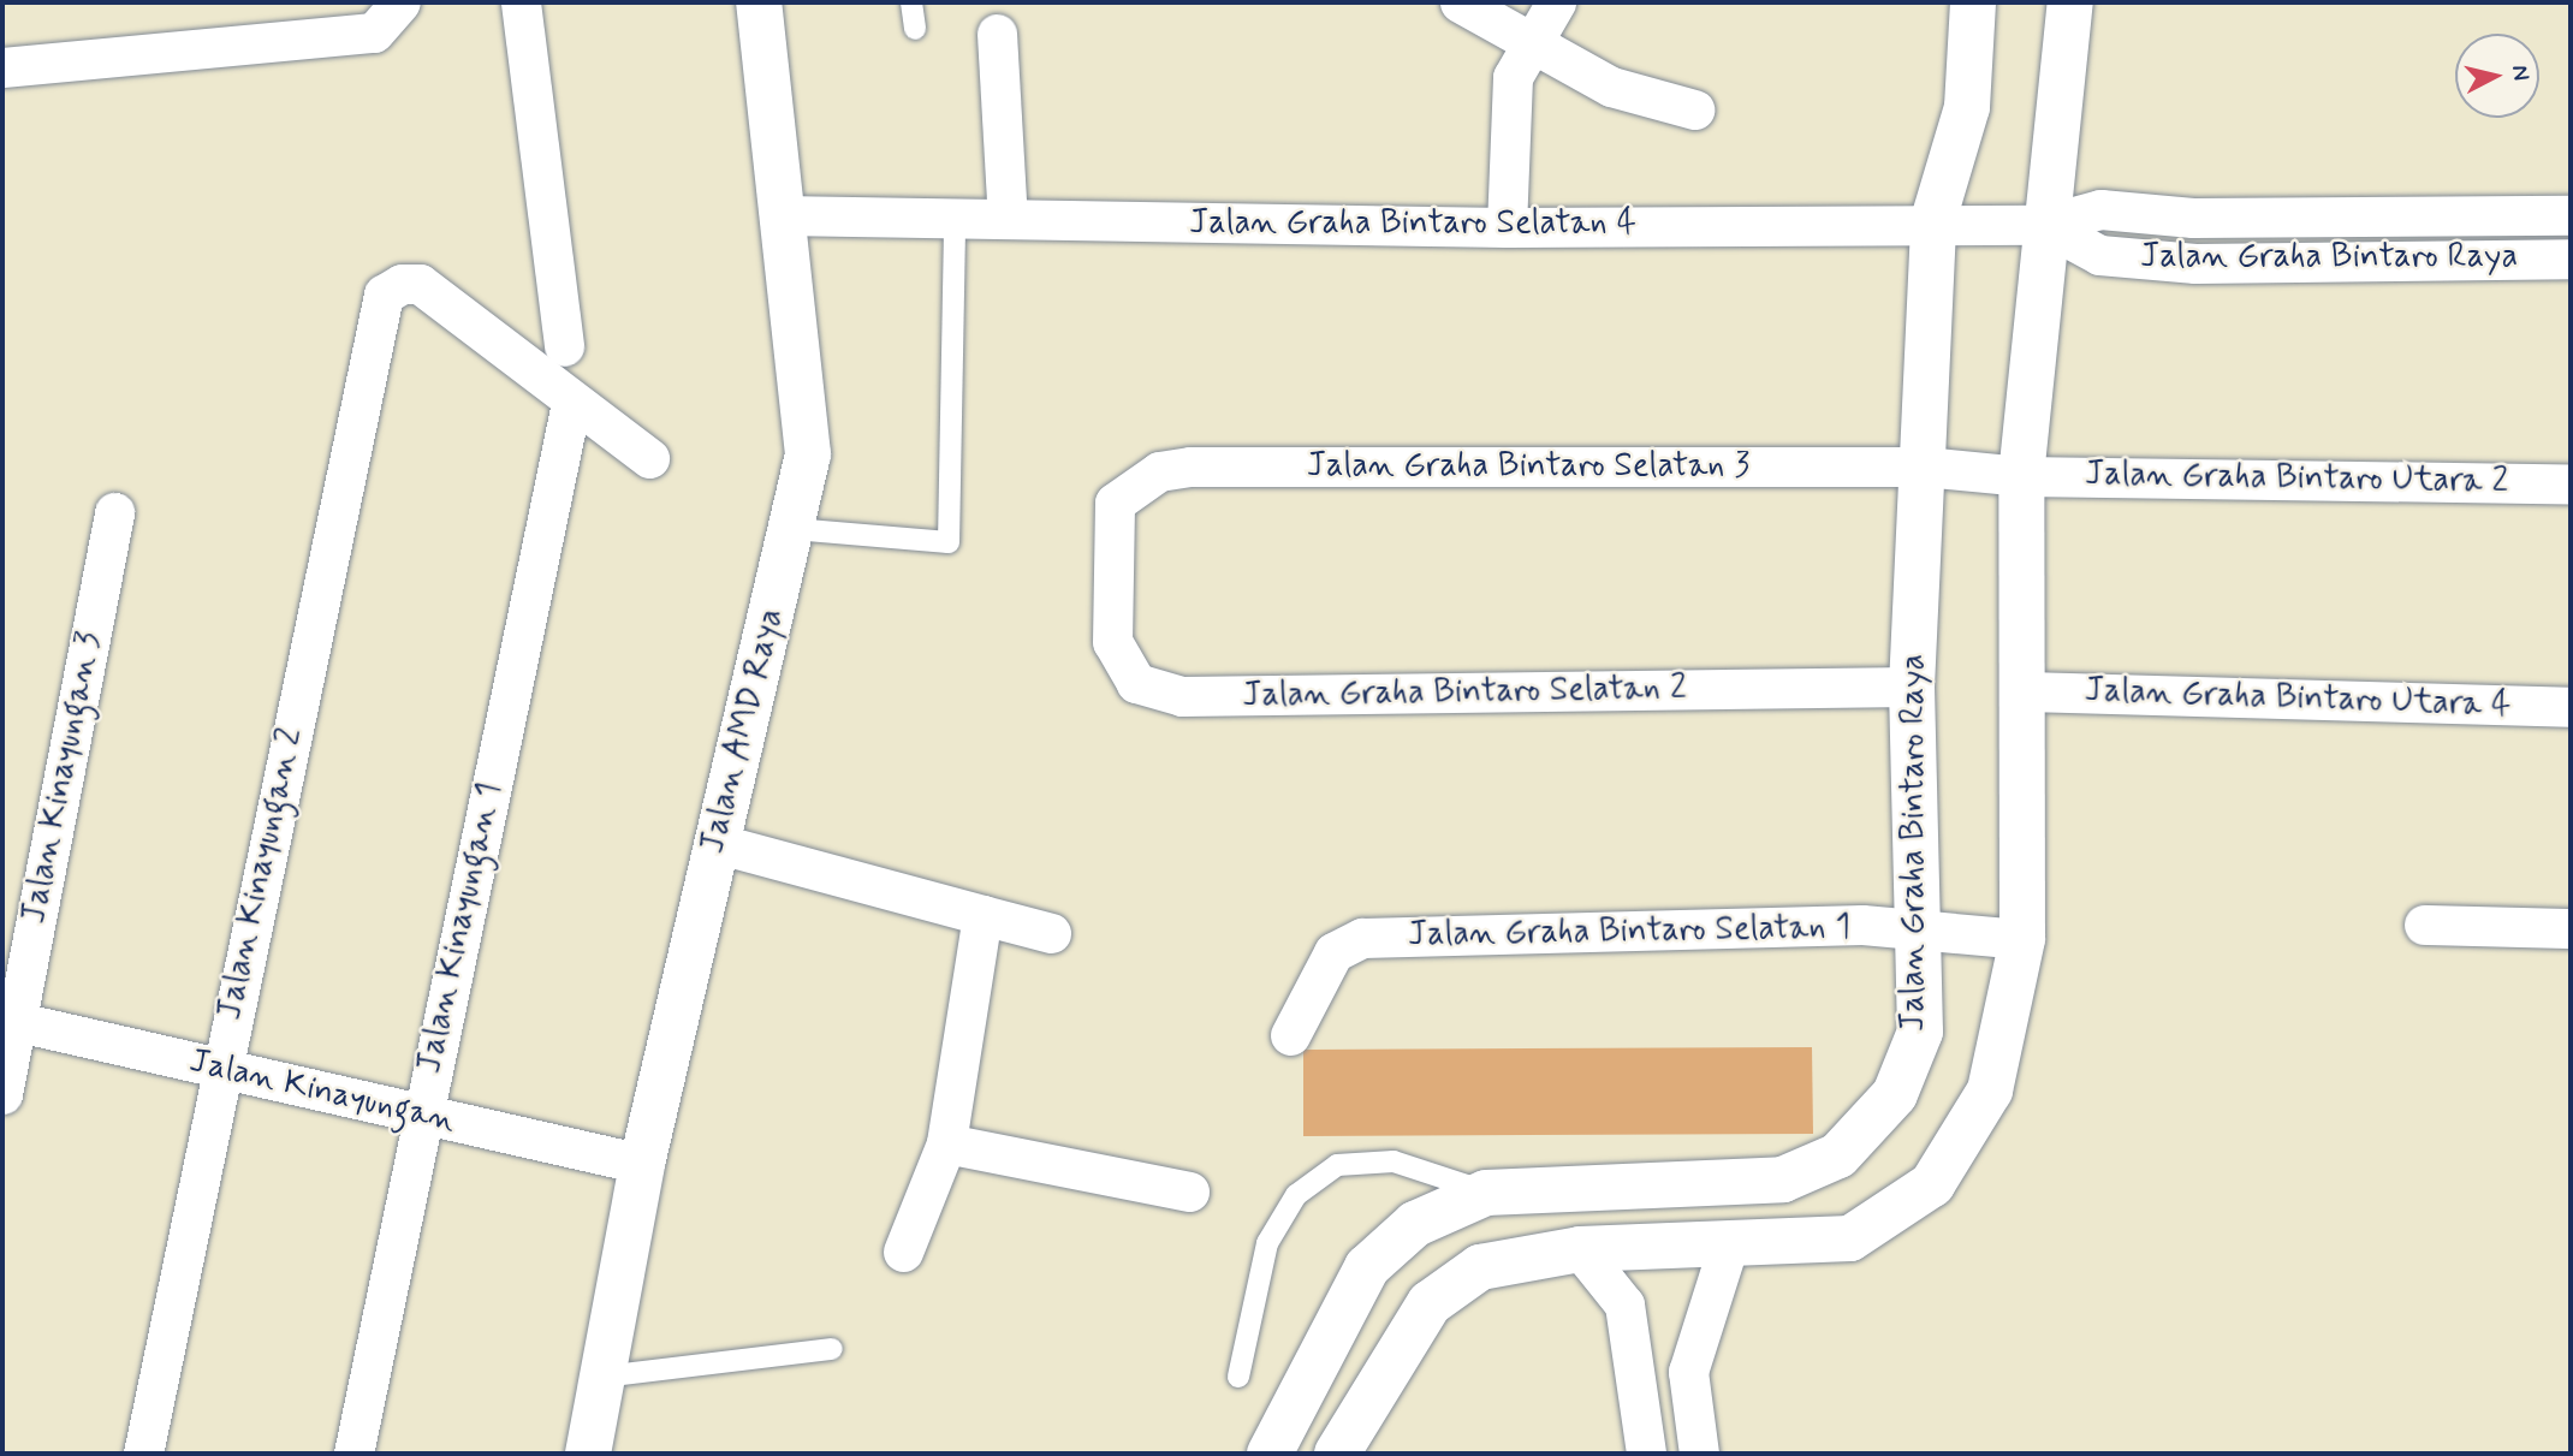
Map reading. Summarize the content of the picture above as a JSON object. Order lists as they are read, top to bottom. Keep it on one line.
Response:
{"streets":{"main road":["Jalan Graha Bintaro Raya","Jalan AMD Raya"],"street":["Jalan Graha Bintaro Selatan 4","Jalan Graha Bintaro Selatan 3","Jalan Graha Bintaro Utara 2","Jalan Graha Bintaro Selatan 2","Jalan Graha Bintaro Utara 4","Jalan Kinayungan 3","Jalan Kinayungan 2","Jalan Kinayungan 1","Jalan Graha Bintaro Selatan 1","Jalan Kinayungan"]},"crossings":[["Jalan Graha Bintaro Selatan 4","Jalan Graha Bintaro Raya"],["Jalan Graha Bintaro Selatan 4","Jalan AMD Raya"],["Jalan Graha Bintaro Raya","Jalan Graha Bintaro Selatan 3"],["Jalan Graha Bintaro Raya","Jalan Graha Bintaro Selatan 2"],["Jalan Graha Bintaro Raya","Jalan Graha Bintaro Selatan 1"],["Jalan Graha Bintaro Selatan 3","Jalan Graha Bintaro Utara 2"],["Jalan Graha Bintaro Selatan 3","Jalan Graha Bintaro Selatan 2"],["Jalan AMD Raya","Jalan Kinayungan"],["Jalan Kinayungan 3","Jalan Kinayungan"],["Jalan Kinayungan 2","Jalan Kinayungan 1"],["Jalan Kinayungan 2","Jalan Kinayungan"],["Jalan Kinayungan 1","Jalan Kinayungan"]],"north":"right"}
